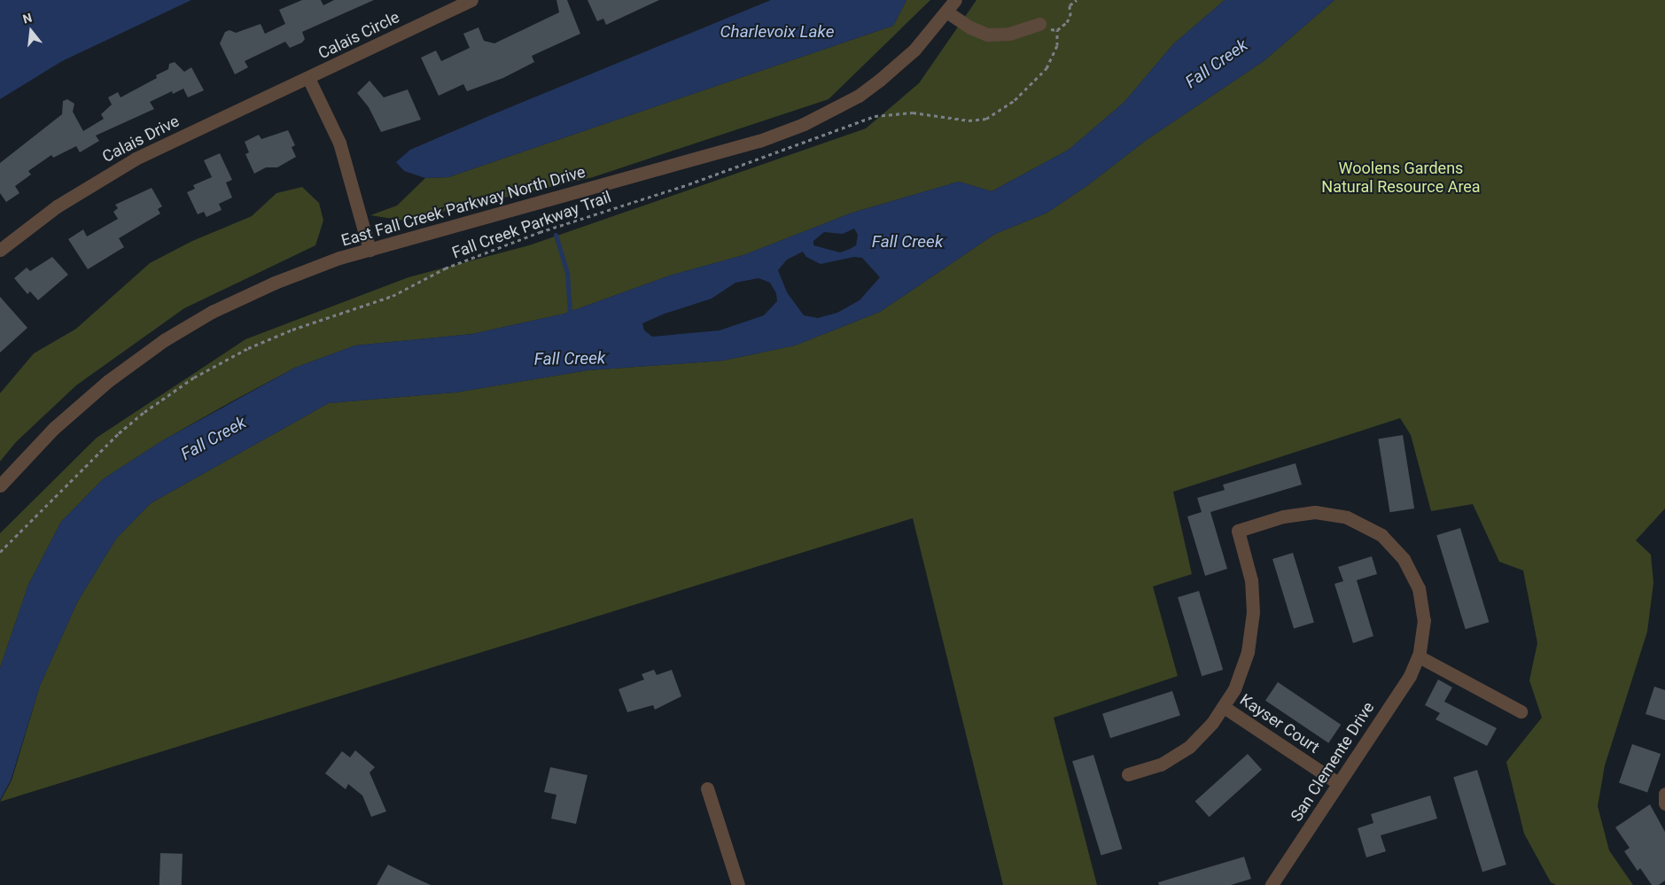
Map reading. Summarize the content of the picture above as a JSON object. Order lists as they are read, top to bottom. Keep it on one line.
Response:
{"streets":{"street":["Calais Circle","Calais Drive","East Fall Creek Parkway North Drive","Kayser Court","San Clemente Drive"],"path":["Fall Creek Parkway Trail"]},"crossings":[["Calais Circle","Calais Drive"],["Kayser Court","San Clemente Drive"]],"water":["Charlevoix Lake","Fall Creek"],"parks":["Woolens Gardens Natural Resource Area"],"north":"top"}
